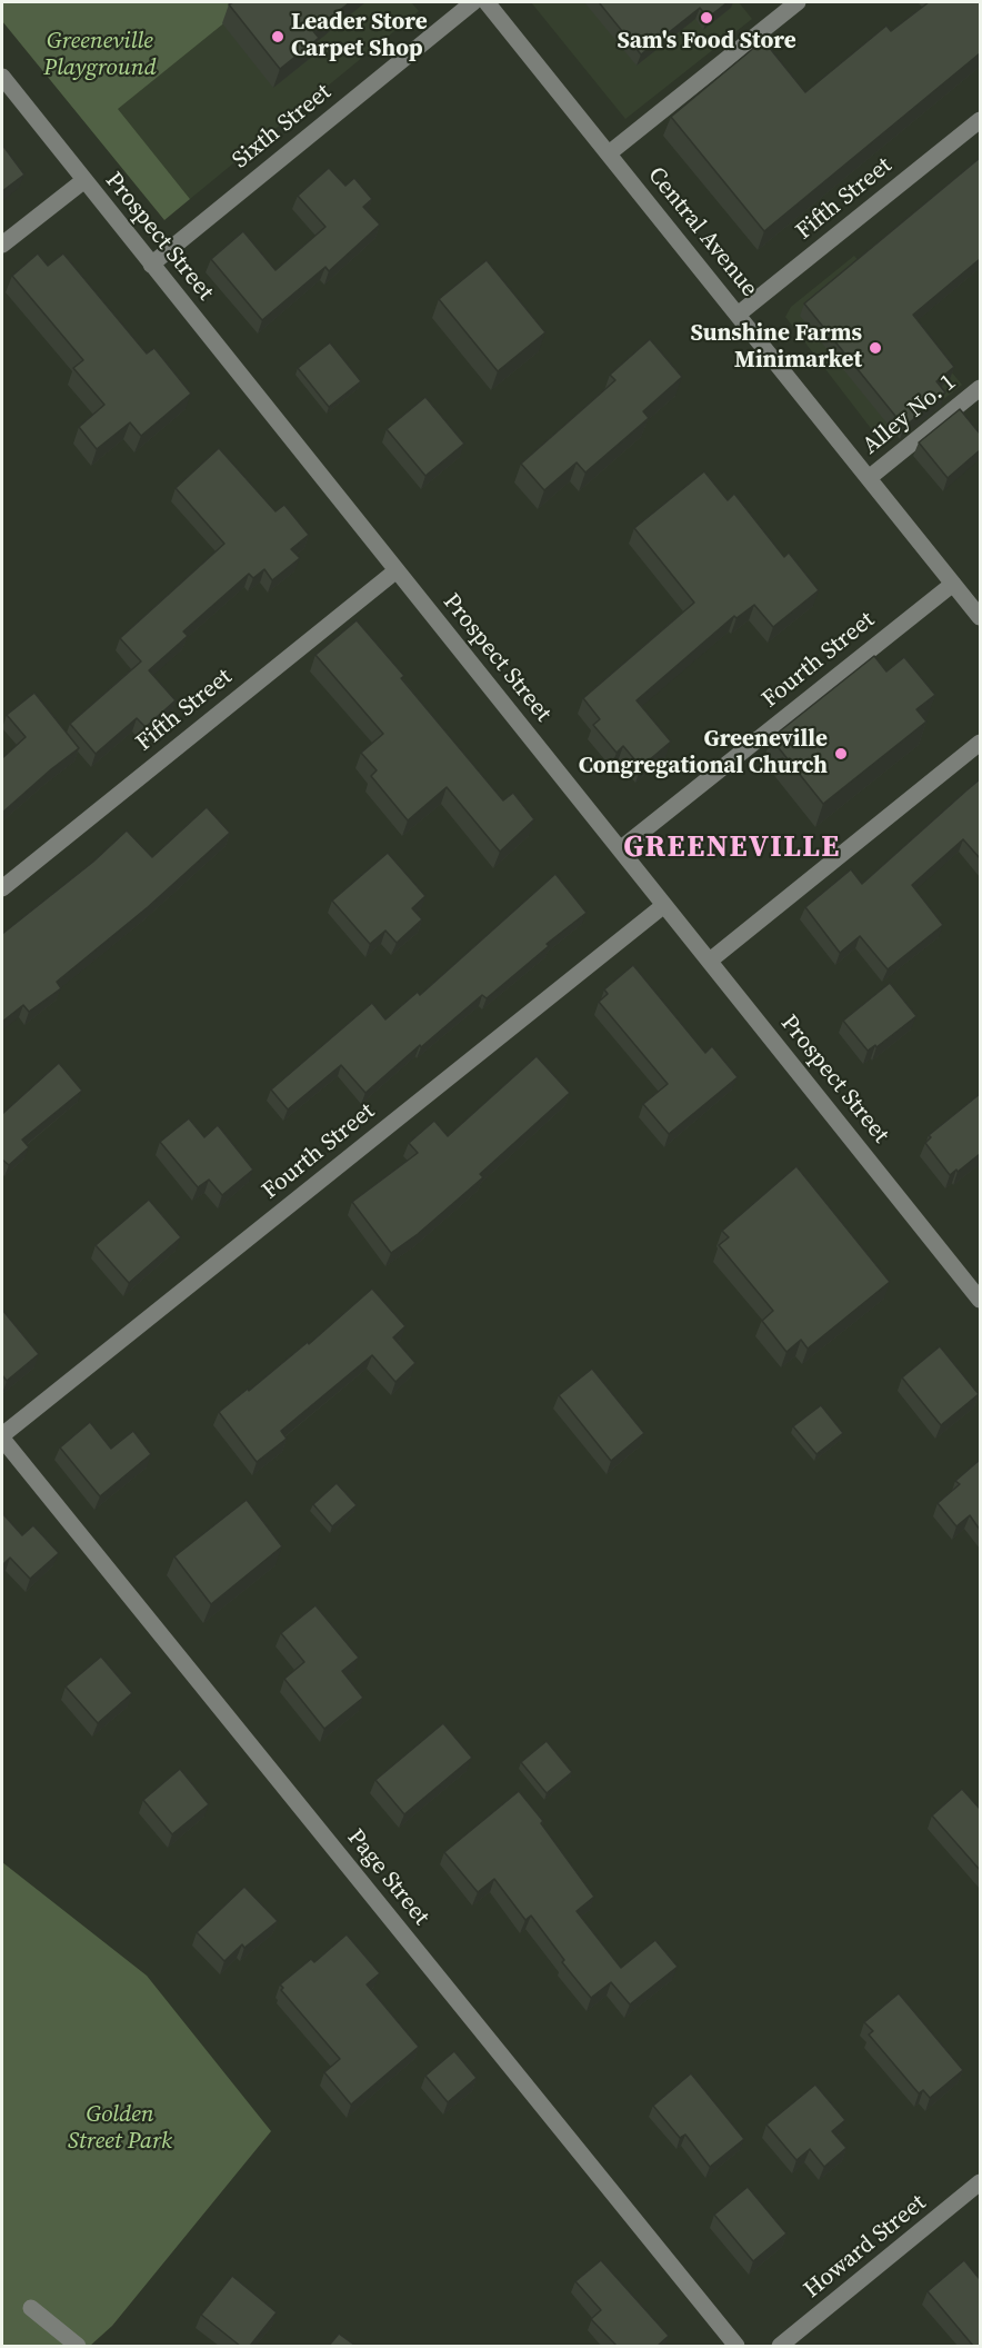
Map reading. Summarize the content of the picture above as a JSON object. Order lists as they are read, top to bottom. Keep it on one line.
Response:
{"streets":{"street":["Sixth Street","Fifth Street","Central Avenue","Prospect Street","Alley No. 1","Fourth Street","Page Street","Howard Street"]},"crossings":[["Sixth Street","Prospect Street"],["Fifth Street","Central Avenue"],["Fifth Street","Prospect Street"],["Central Avenue","Alley No. 1"],["Central Avenue","Fourth Street"],["Prospect Street","Fourth Street"],["Fourth Street","Page Street"]],"districts":["GREENEVILLE"],"parks":["Greeneville Playground","Golden Street Park"],"places":["Sam's Food Store","Leader Store Carpet Shop","Sunshine Farms Minimarket","Greeneville Congregational Church"]}
